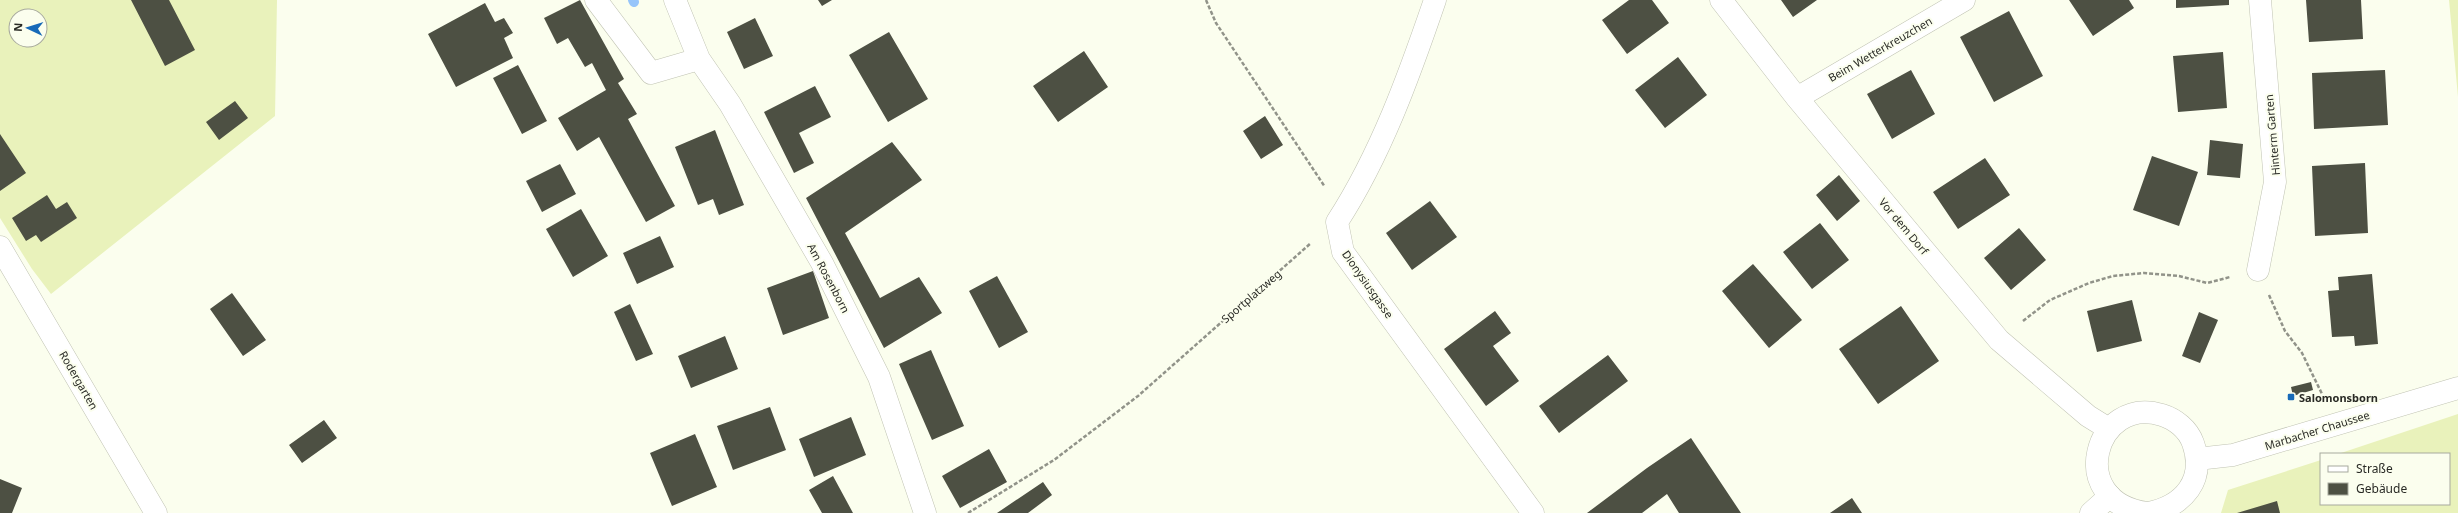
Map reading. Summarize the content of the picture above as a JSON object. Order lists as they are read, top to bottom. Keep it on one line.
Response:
{"streets":{"street":["Beim Wetterkreuzchen","Hinterm Garten","Vor dem Dorf","Am Rosenborn","Dionysiusgasse","Rodergarten","Marbacher Chaussee"],"path":["Sportplatzweg"]},"crossings":[["Beim Wetterkreuzchen","Vor dem Dorf"],["Vor dem Dorf","Marbacher Chaussee"],["Dionysiusgasse","Sportplatzweg"]],"places":{"transit":["Salomonsborn"]},"legend":["Straße","Gebäude"],"north":"left"}
